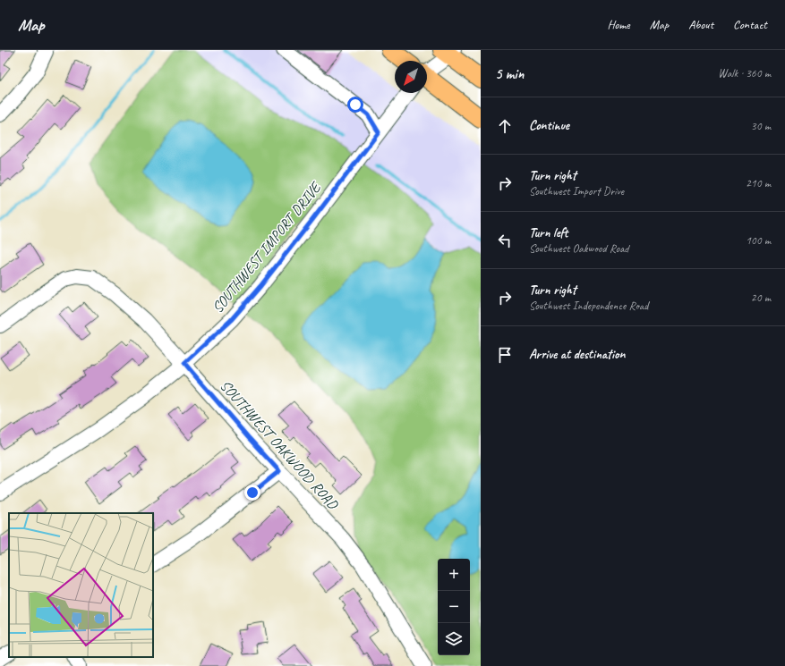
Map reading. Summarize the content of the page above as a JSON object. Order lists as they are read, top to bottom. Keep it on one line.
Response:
{"streets":{"street":["SOUTHWEST IMPORT DRIVE","SOUTHWEST OAKWOOD ROAD"]},"crossings":[["SOUTHWEST IMPORT DRIVE","SOUTHWEST OAKWOOD ROAD"]],"north":"bottom left","page":{"header":"Map","nav":["Home","Map","About","Contact"],"heading":["5 min","Walk · 360 m"],"list":[["Continue","30 m"],["Turn right","Southwest Import Drive","210 m"],["Turn left","Southwest Oakwood Road","100 m"],["Turn right","Southwest Independence Road","20 m"],"Arrive at destination"],"map_buttons":["+","−"]}}
